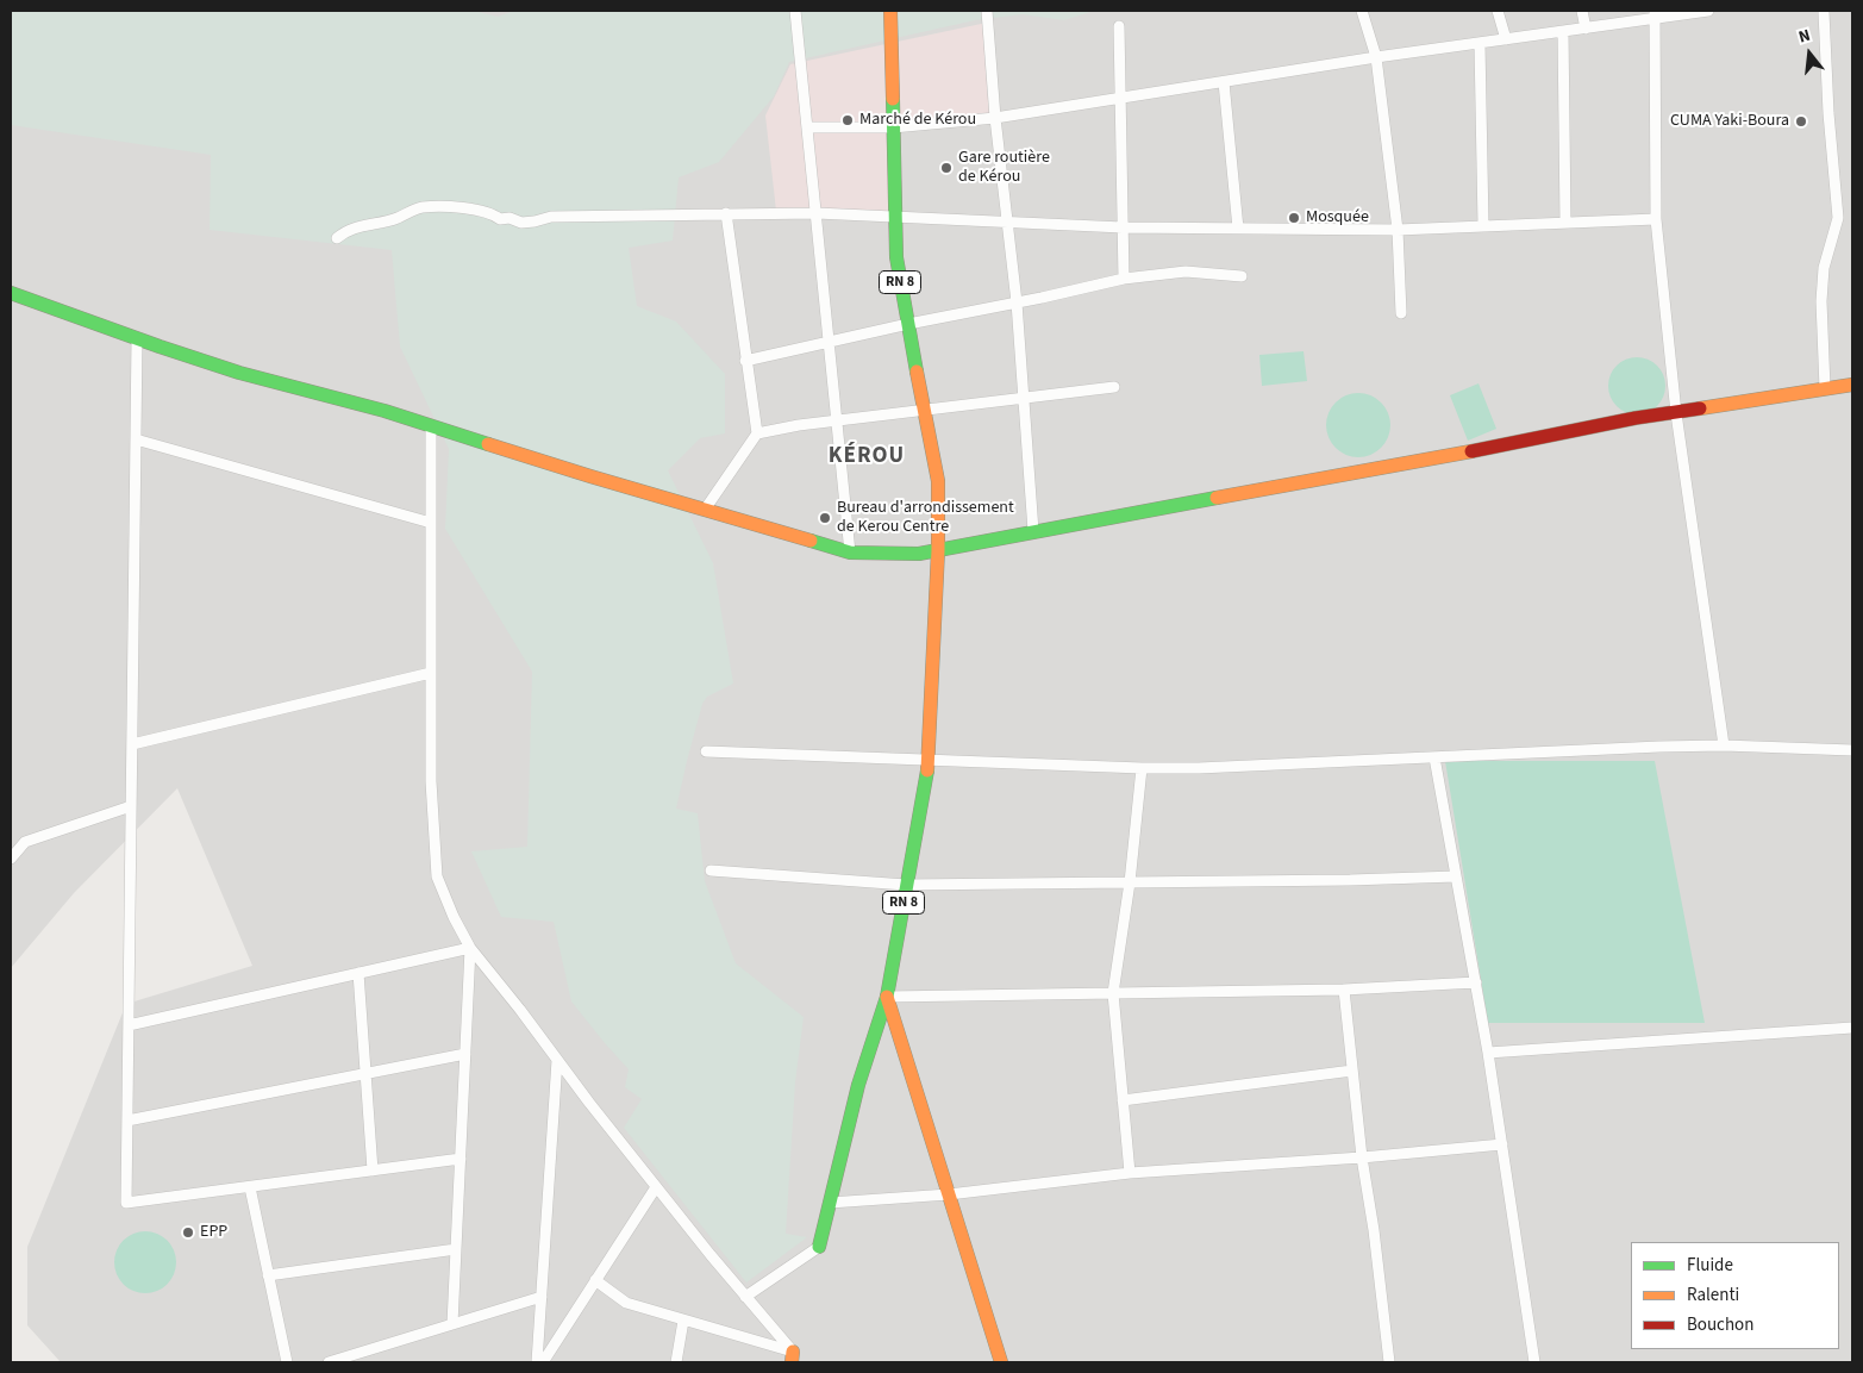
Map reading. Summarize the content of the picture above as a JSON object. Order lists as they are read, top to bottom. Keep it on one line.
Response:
{"streets":{"main road":["RN 8"]},"districts":["KÉROU"],"places":["Marché de Kérou","CUMA Yaki-Boura","Gare routière de Kérou","Mosquée","Bureau d'arrondissement de Kerou Centre","EPP"],"legend":["Fluide","Ralenti","Bouchon"],"north":"top"}
